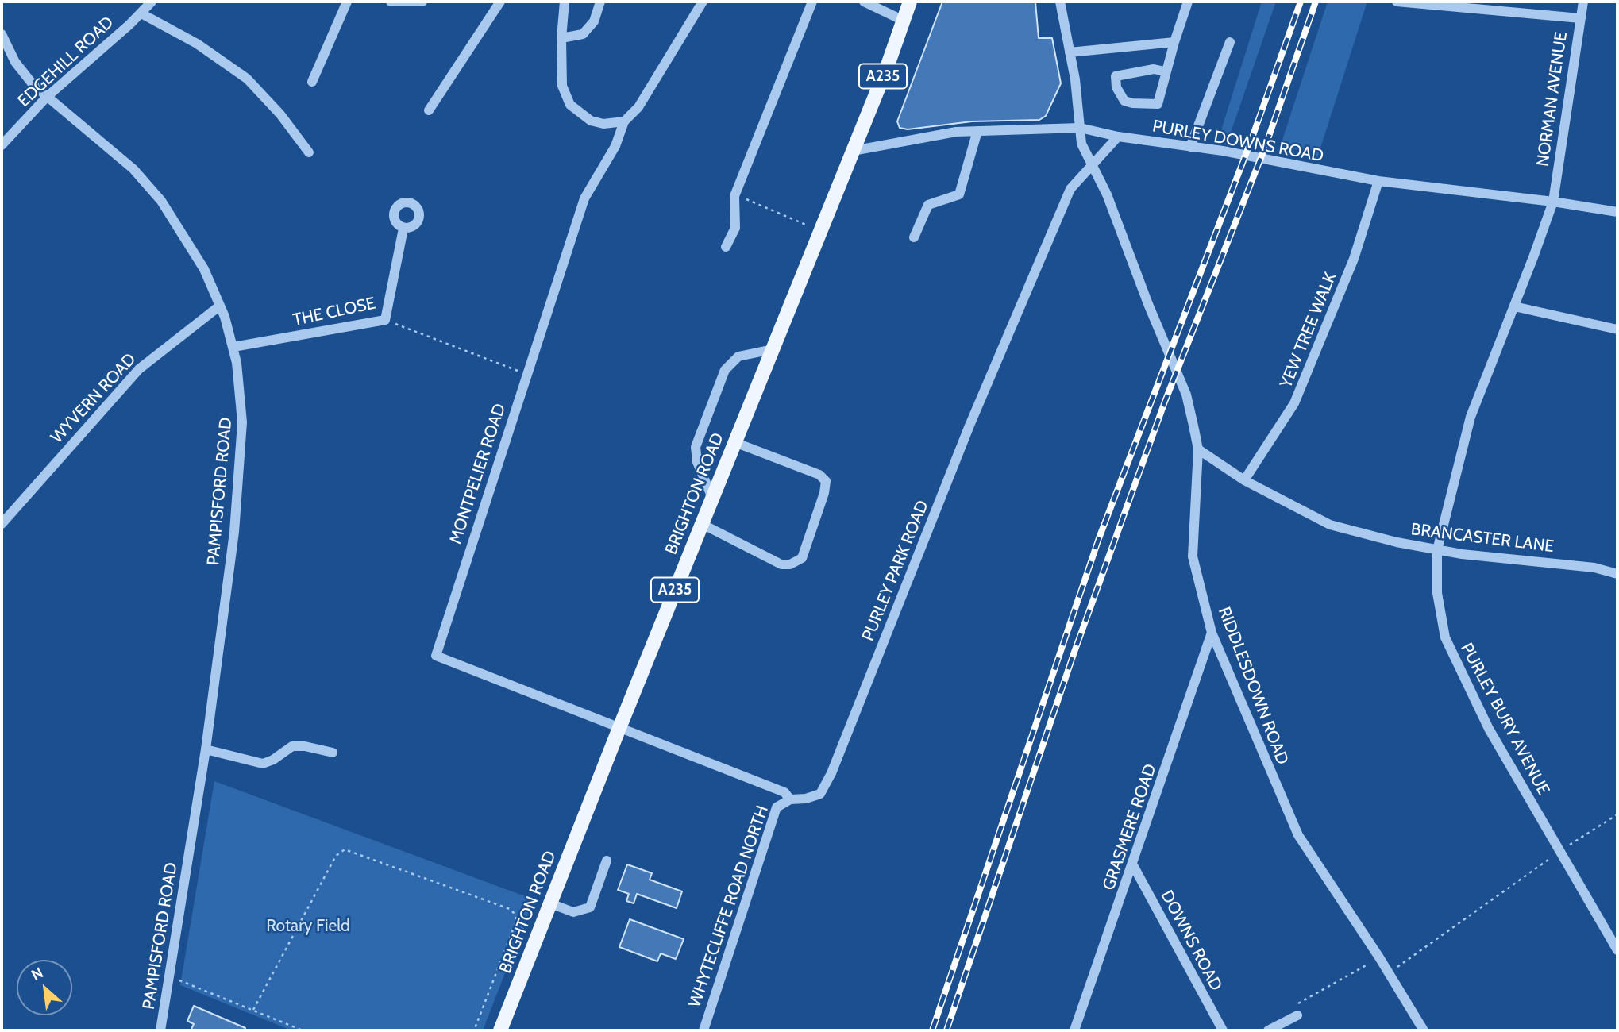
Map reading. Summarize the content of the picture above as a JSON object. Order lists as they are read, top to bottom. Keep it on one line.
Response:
{"streets":{"main road":["A235","BRIGHTON ROAD"],"street":["EDGEHILL ROAD","NORMAN AVENUE","PURLEY DOWNS ROAD","THE CLOSE","YEW TREE WALK","WYVERN ROAD","MONTPELIER ROAD","PAMPISFORD ROAD","BRANCASTER LANE","PURLEY PARK ROAD","RIDDLESDOWN ROAD","PURLEY BURY AVENUE","GRASMERE ROAD","WHYTECLIFFE ROAD NORTH","DOWNS ROAD"]},"crossings":[["EDGEHILL ROAD","PAMPISFORD ROAD"],["NORMAN AVENUE","PURLEY DOWNS ROAD"],["NORMAN AVENUE","PURLEY BURY AVENUE"],["PURLEY DOWNS ROAD","YEW TREE WALK"],["PURLEY DOWNS ROAD","BRIGHTON ROAD"],["PURLEY DOWNS ROAD","RIDDLESDOWN ROAD"],["PURLEY DOWNS ROAD","PURLEY BURY AVENUE"],["THE CLOSE","PAMPISFORD ROAD"],["YEW TREE WALK","BRANCASTER LANE"],["WYVERN ROAD","PAMPISFORD ROAD"],["MONTPELIER ROAD","BRIGHTON ROAD"],["BRANCASTER LANE","RIDDLESDOWN ROAD"],["BRANCASTER LANE","PURLEY BURY AVENUE"],["PURLEY PARK ROAD","RIDDLESDOWN ROAD"],["PURLEY PARK ROAD","WHYTECLIFFE ROAD NORTH"],["RIDDLESDOWN ROAD","GRASMERE ROAD"],["GRASMERE ROAD","DOWNS ROAD"]],"parks":["Rotary Field"],"north":"top left"}
